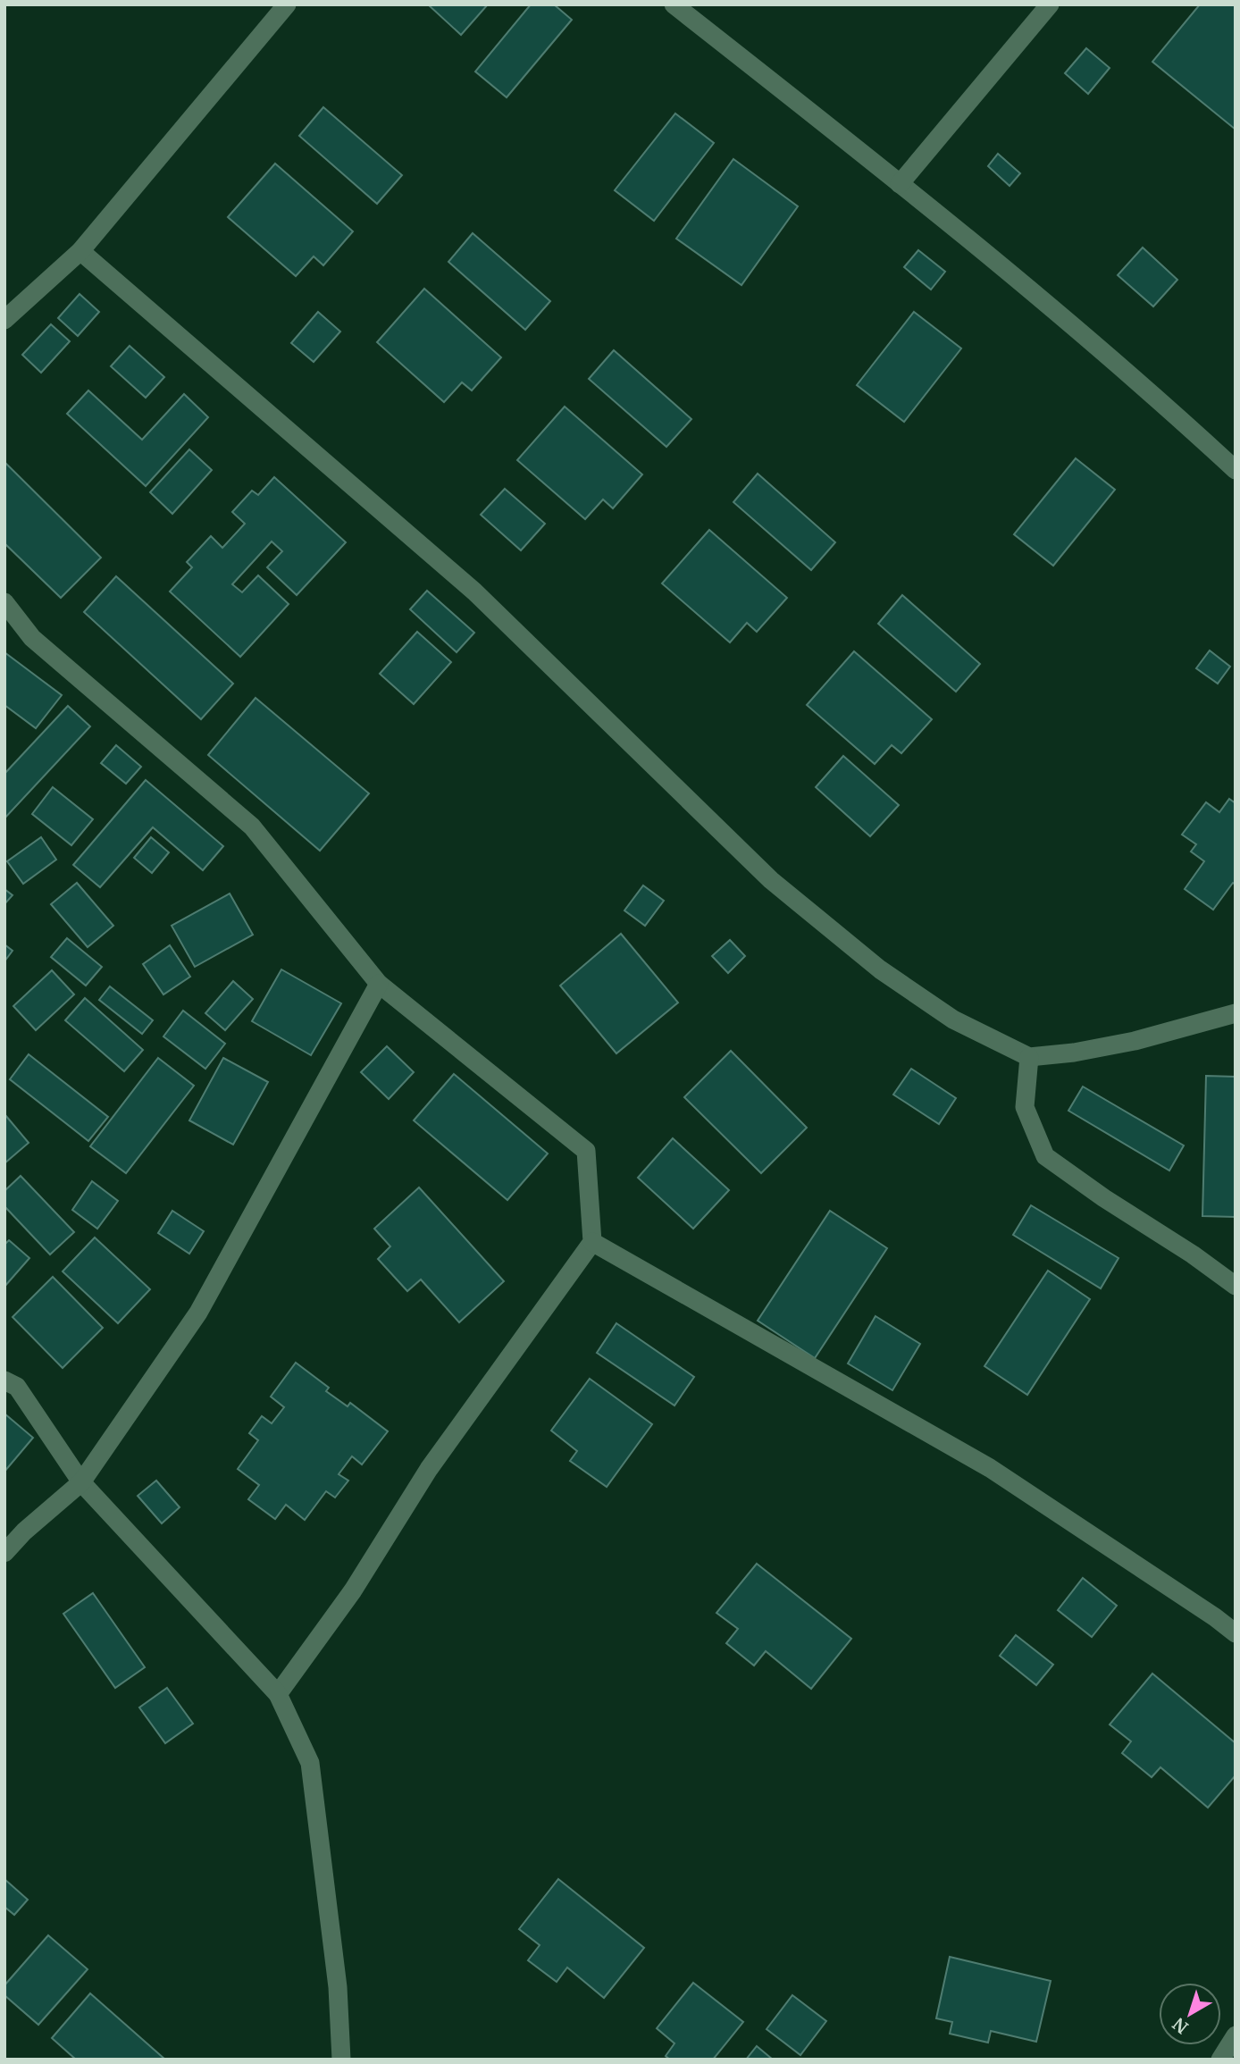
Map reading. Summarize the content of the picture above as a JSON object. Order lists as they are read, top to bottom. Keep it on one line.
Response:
{"north":"bottom left"}
